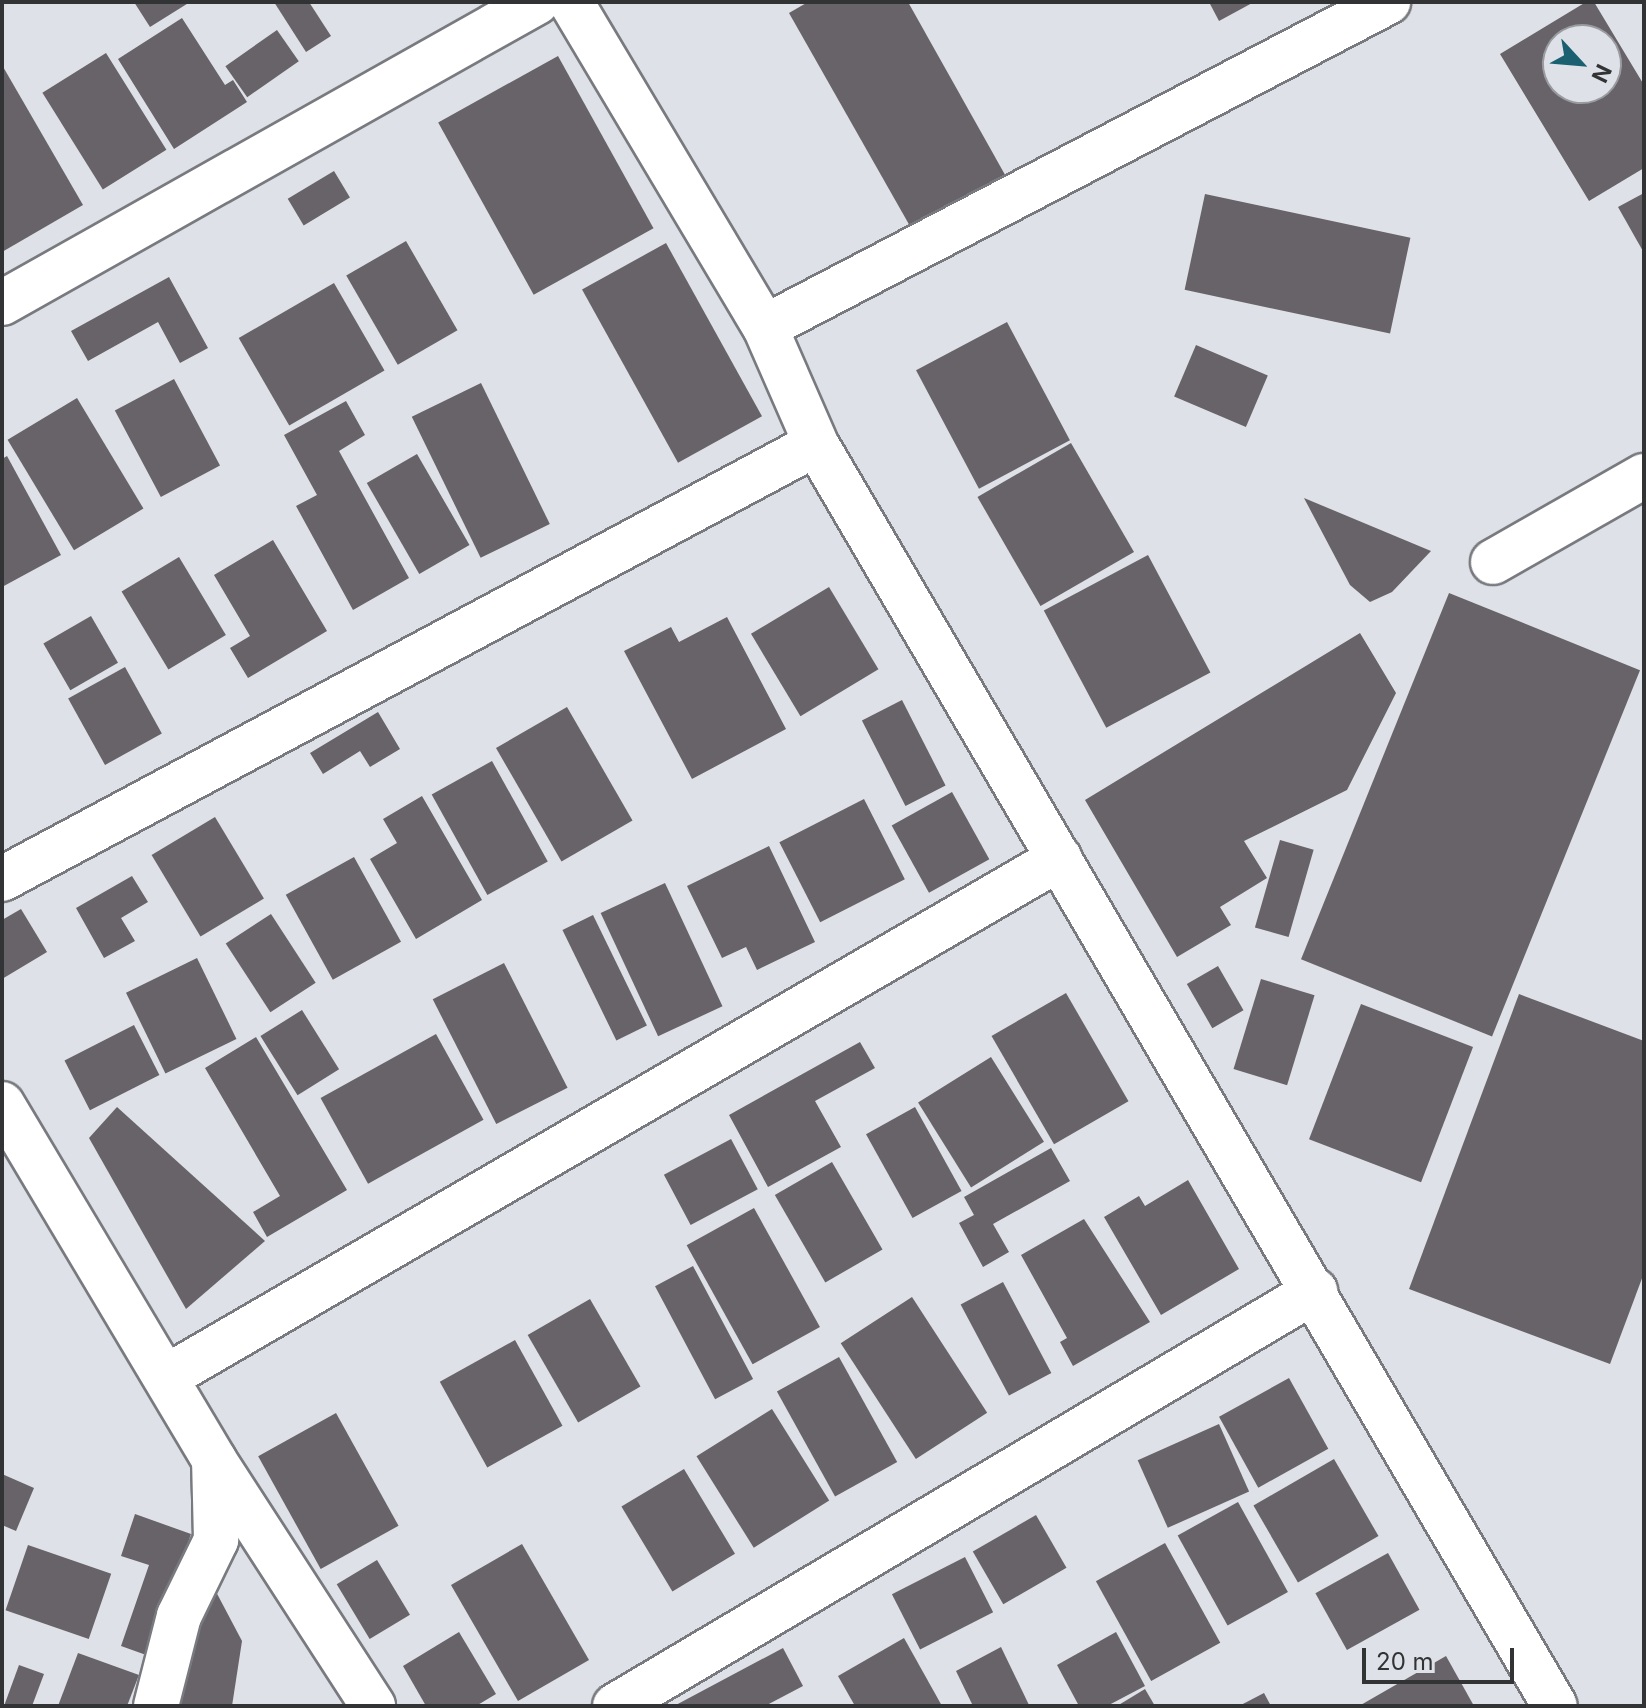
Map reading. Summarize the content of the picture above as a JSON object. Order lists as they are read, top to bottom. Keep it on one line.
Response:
{"scale_bar":"20 m","north":"bottom right"}
